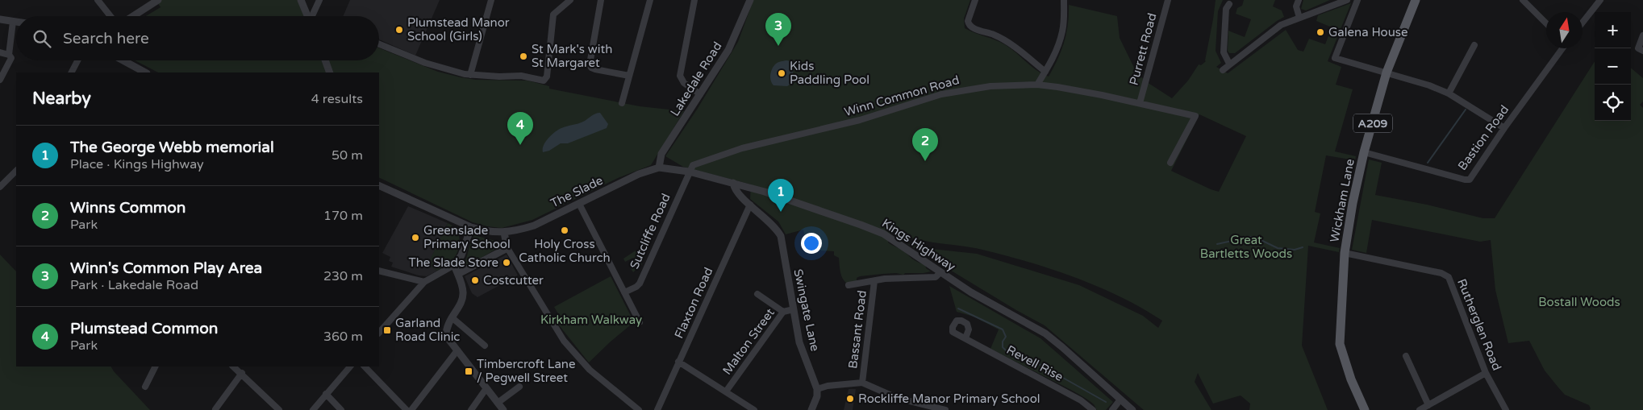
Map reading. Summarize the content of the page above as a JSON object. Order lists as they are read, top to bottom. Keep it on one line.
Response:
{"streets":{"main road":["A209","Wickham Lane"],"street":["Purrett Road","Lakedale Road","Winn Common Road","Bastion Road","The Slade","Sutcliffe Road","Kings Highway","Flaxton Road","Swingate Lane","Rutherglen Road","Bassant Road","Malton Street","Revell Rise"]},"crossings":[["Purrett Road","Winn Common Road"],["Lakedale Road","The Slade"],["Lakedale Road","Kings Highway"],["Winn Common Road","Sutcliffe Road"],["Winn Common Road","Kings Highway"],["Bastion Road","Wickham Lane"],["The Slade","Kings Highway"],["Wickham Lane","Rutherglen Road"],["Sutcliffe Road","Kings Highway"],["Kings Highway","Swingate Lane"],["Flaxton Road","Swingate Lane"],["Swingate Lane","Bassant Road"],["Swingate Lane","Malton Street"]],"parks":["Great Bartletts Woods","Bostall Woods","Kirkham Walkway"],"places":{"other":["Plumstead Manor School (Girls)","Galena House","St Mark's with St Margaret","Kids Paddling Pool","Holy Cross Catholic Church","Greenslade Primary School","The Slade Store","Costcutter","Rockliffe Manor Primary School"],"transit":["Garland Road Clinic","Timbercroft Lane / Pegwell Street"]},"north":"top","page":{"map_buttons":["+","−"],"pins":["3","4","2","1"],"search":"Search here","heading":["Nearby","4 results"],"list":[{"mark":"1","name":"The George Webb memorial","note":"Place · Kings Highway","value":"50 m"},{"mark":"2","name":"Winns Common","note":"Park","value":"170 m"},{"mark":"3","name":"Winn's Common Play Area","note":"Park · Lakedale Road","value":"230 m"},{"mark":"4","name":"Plumstead Common","note":"Park","value":"360 m"}]}}
